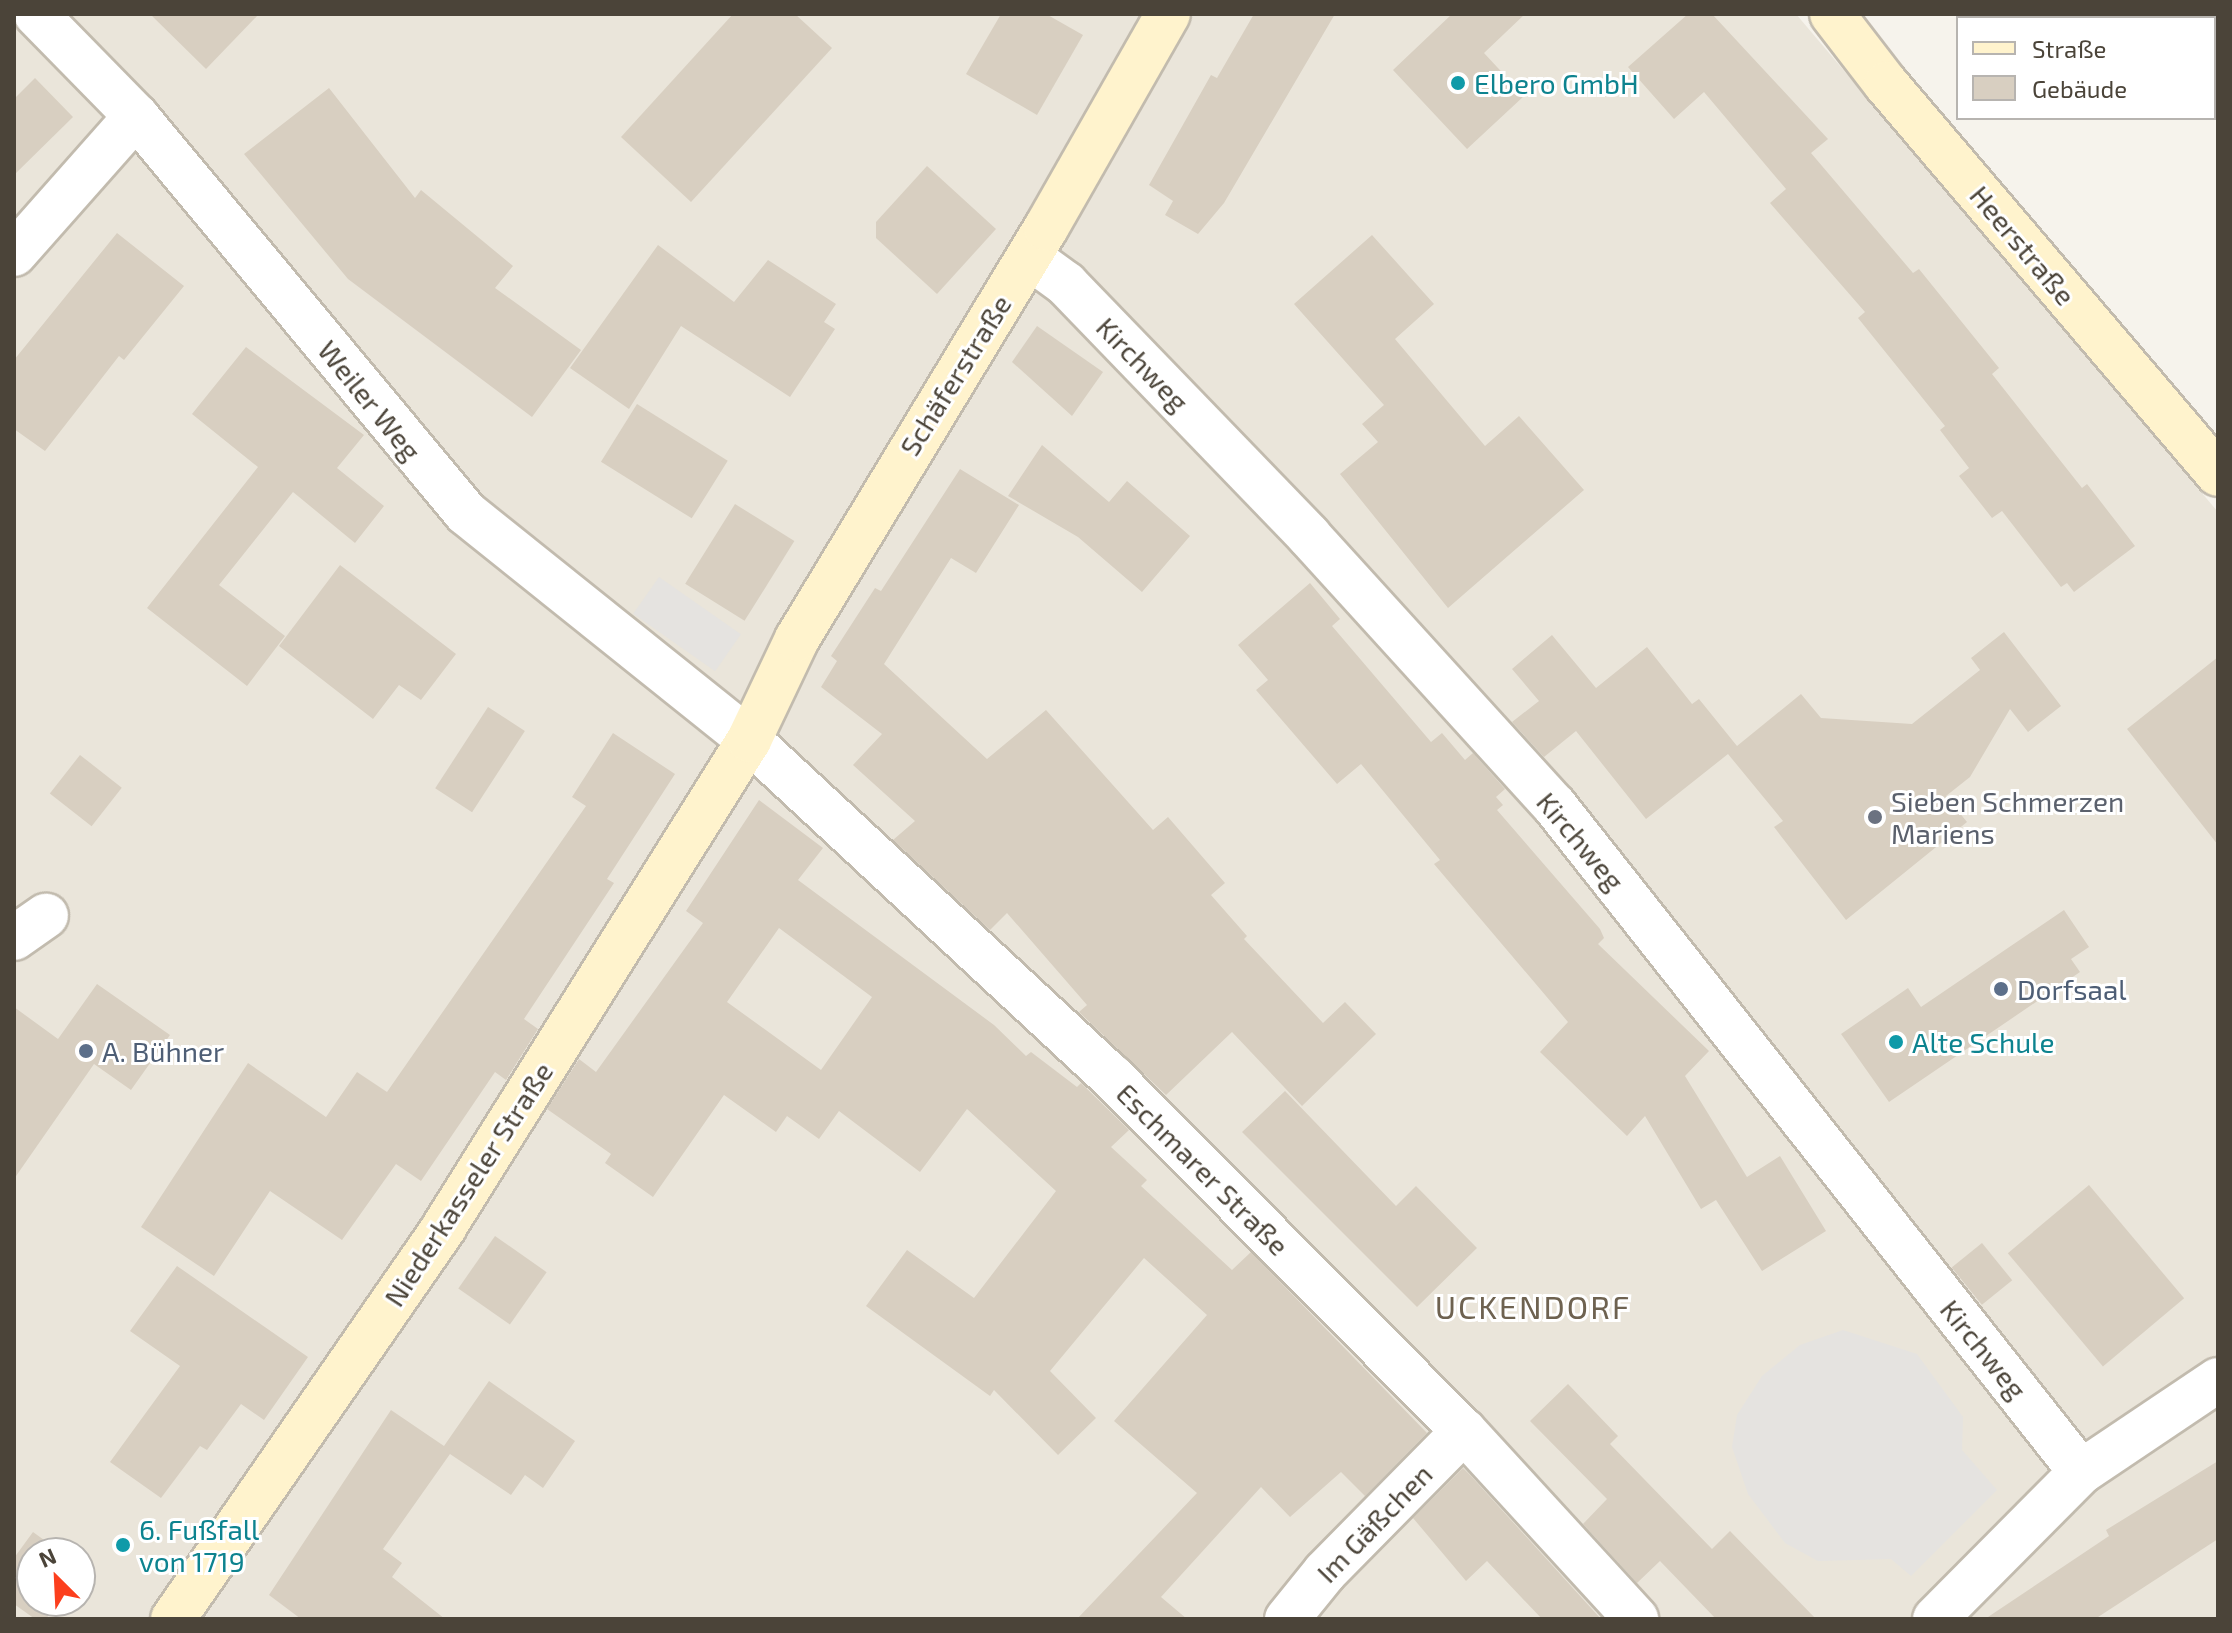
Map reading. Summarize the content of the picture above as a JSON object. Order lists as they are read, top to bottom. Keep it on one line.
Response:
{"streets":{"street":["Heerstraße","Kirchweg","Schäferstraße","Weiler Weg","Eschmarer Straße","Niederkasseler Straße","Im Gäßchen"]},"crossings":[["Kirchweg","Schäferstraße"],["Schäferstraße","Weiler Weg"],["Schäferstraße","Eschmarer Straße"],["Schäferstraße","Niederkasseler Straße"],["Weiler Weg","Eschmarer Straße"],["Weiler Weg","Niederkasseler Straße"],["Eschmarer Straße","Niederkasseler Straße"],["Eschmarer Straße","Im Gäßchen"]],"districts":["UCKENDORF"],"places":["Elbero GmbH","Sieben Schmerzen Mariens","Dorfsaal","Alte Schule","A. Bühner","6. Fußfall von 1719"],"legend":["Straße","Gebäude"],"north":"top left"}
